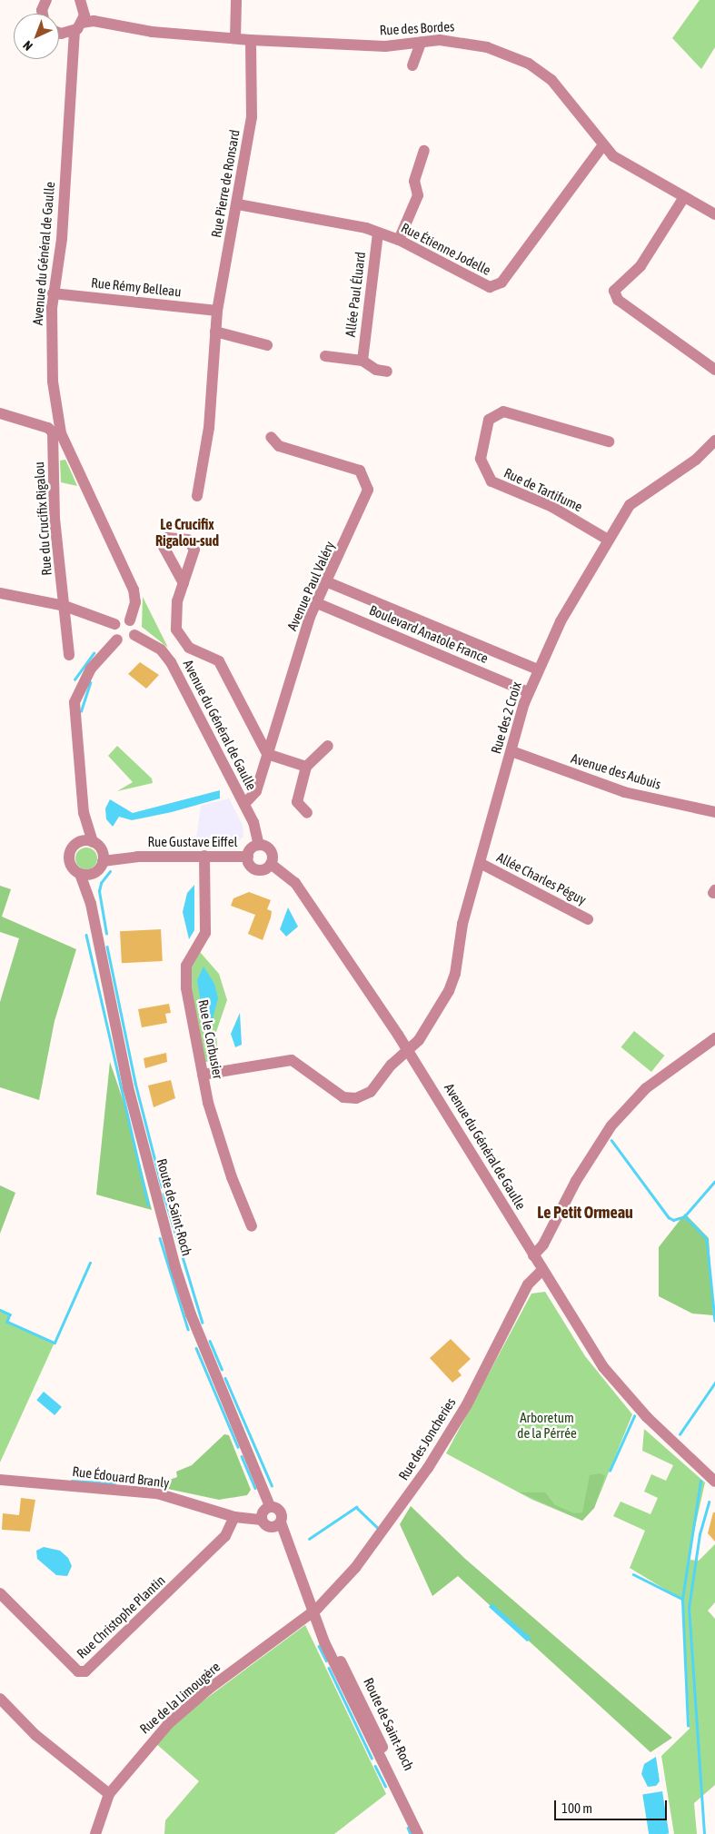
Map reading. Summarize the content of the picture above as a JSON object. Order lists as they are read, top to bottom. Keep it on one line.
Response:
{"streets":{"street":["Rue des Bordes","Rue Pierre de Ronsard","Rue Étienne Jodelle","Avenue du Général de Gaulle","Rue Rémy Belleau","Allée Paul Éluard","Rue de Tartifume","Rue du Crucifix Rigalou","Avenue Paul Valéry","Boulevard Anatole France","Rue des 2 Croix","Avenue des Aubuis","Rue Gustave Eiffel","Allée Charles Péguy","Rue le Corbusier","Route de Saint-Roch","Rue des Joncheries","Rue Édouard Branly","Rue Christophe Plantin","Rue de la Limougère"]},"crossings":[["Rue des Bordes","Rue Pierre de Ronsard"],["Rue des Bordes","Rue Étienne Jodelle"],["Rue des Bordes","Avenue du Général de Gaulle"],["Rue Pierre de Ronsard","Rue Étienne Jodelle"],["Rue Pierre de Ronsard","Rue Rémy Belleau"],["Rue Étienne Jodelle","Allée Paul Éluard"],["Avenue du Général de Gaulle","Rue Rémy Belleau"],["Avenue du Général de Gaulle","Avenue Paul Valéry"],["Avenue du Général de Gaulle","Rue des 2 Croix"],["Avenue du Général de Gaulle","Rue Gustave Eiffel"],["Avenue du Général de Gaulle","Rue des Joncheries"],["Rue de Tartifume","Rue des 2 Croix"],["Avenue Paul Valéry","Boulevard Anatole France"],["Boulevard Anatole France","Rue des 2 Croix"],["Rue des 2 Croix","Avenue des Aubuis"],["Rue des 2 Croix","Allée Charles Péguy"],["Rue des 2 Croix","Rue le Corbusier"],["Rue Gustave Eiffel","Rue le Corbusier"],["Rue Gustave Eiffel","Route de Saint-Roch"],["Route de Saint-Roch","Rue des Joncheries"],["Route de Saint-Roch","Rue de la Limougère"],["Rue des Joncheries","Rue de la Limougère"],["Rue Édouard Branly","Rue Christophe Plantin"]],"districts":["Le Crucifix Rigalou-sud","Le Petit Ormeau"],"parks":["Arboretum de la Pérrée"],"scale_bar":"100 m","north":"bottom left"}
